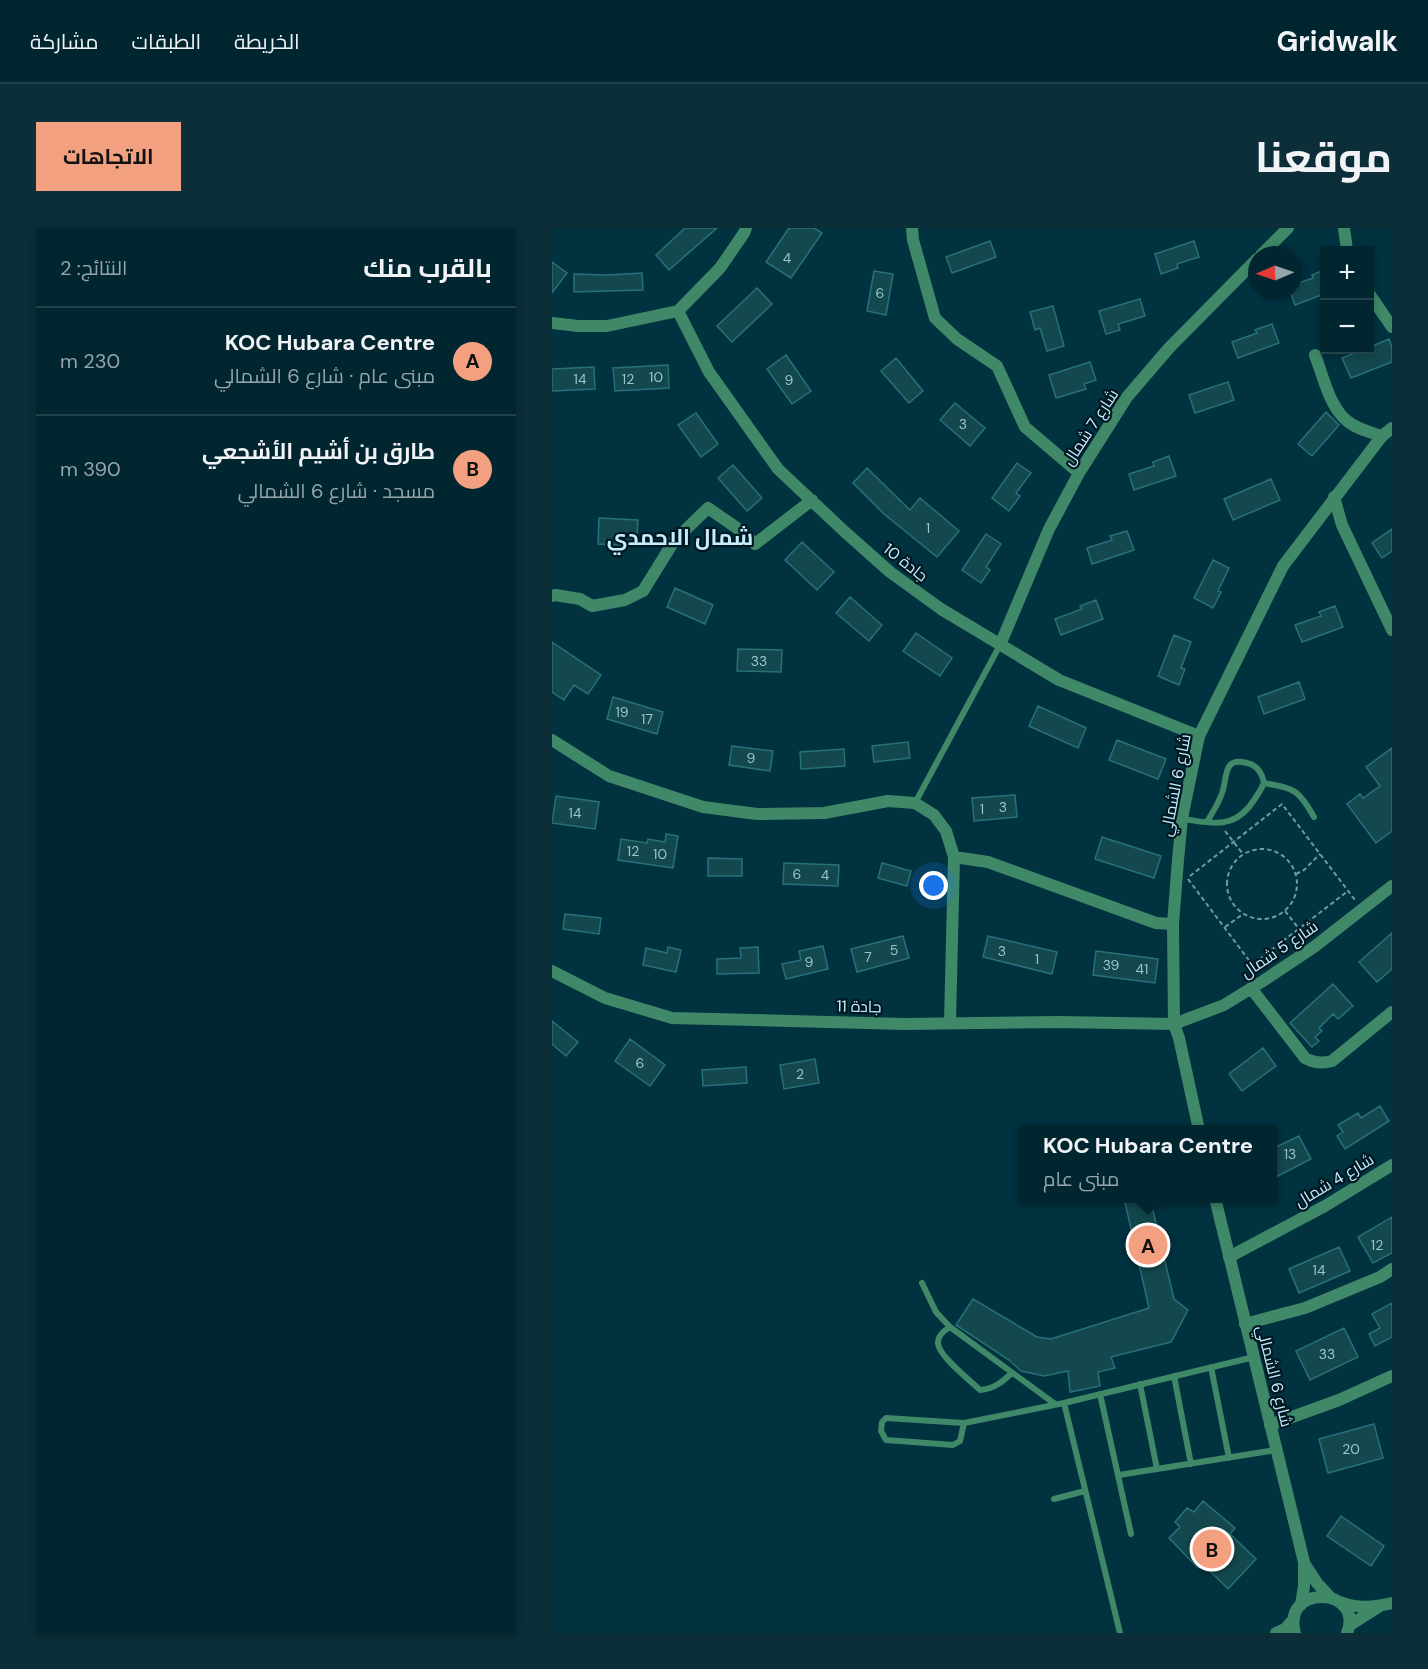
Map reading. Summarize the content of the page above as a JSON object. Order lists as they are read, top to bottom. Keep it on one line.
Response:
{"streets":{"street":["شارع 7 شمال","جادة 10","شارع 6 الشمالي","شارع 5 شمال","جادة 11","شارع 4 شمال"]},"crossings":[["شارع 7 شمال","جادة 10"],["جادة 10","شارع 6 الشمالي"],["شارع 6 الشمالي","شارع 5 شمال"],["شارع 6 الشمالي","جادة 11"],["شارع 6 الشمالي","شارع 4 شمال"],["شارع 5 شمال","جادة 11"]],"districts":["شمال الاحمدي"],"house_numbers":["4","6","10","14","12","9","3","1","33","19","17","9","3","1","14","12","10","6","4","5","3","7","1","9","39","41","6","2","13","12","14","33","20"],"north":"left","page":{"header":"Gridwalk","nav":["الخريطة","الطبقات","مشاركة"],"title":"موقعنا","buttons":"الاتجاهات","heading":["بالقرب منك","النتائج: 2"],"map_buttons":["+","−"],"list":[{"mark":"A","name":"KOC Hubara Centre","note":"مبنى عام · شارع 6 الشمالي","value":"230 m"},{"mark":"B","name":"طارق بن أشيم الأشجعي","note":"مسجد · شارع 6 الشمالي","value":"390 m"}],"popup":["KOC Hubara Centre","مبنى عام"],"pins":["A","B"]}}
